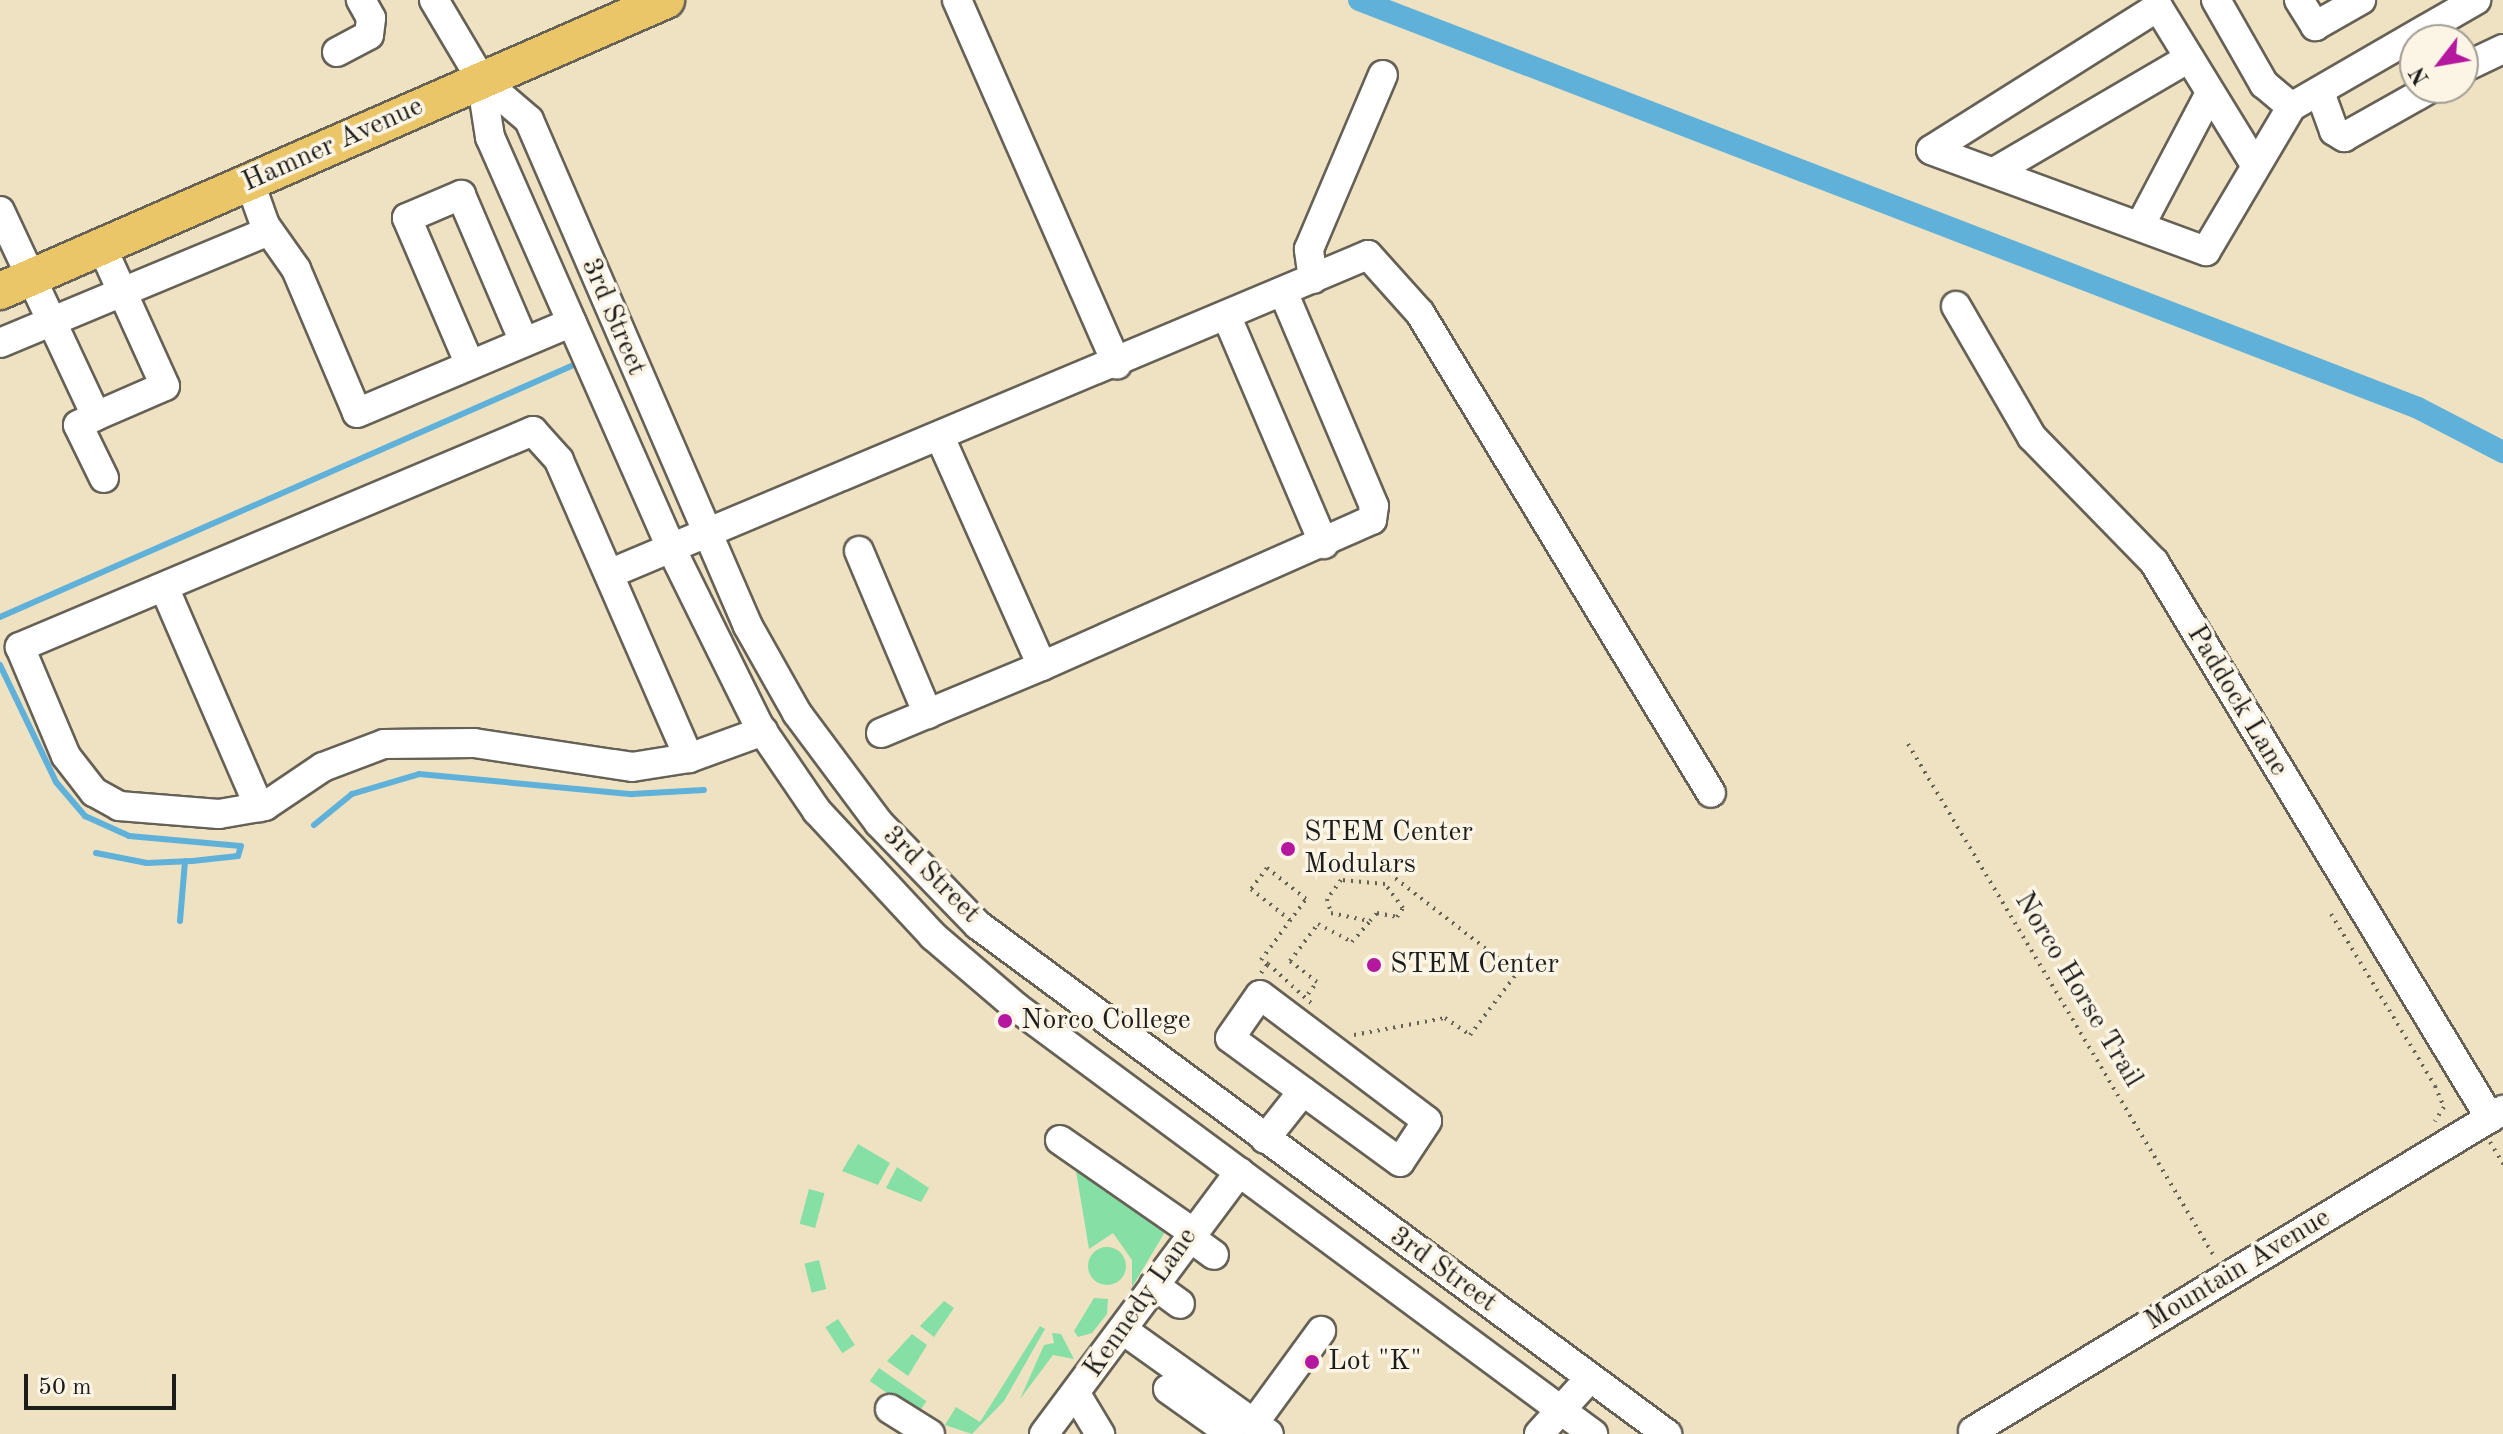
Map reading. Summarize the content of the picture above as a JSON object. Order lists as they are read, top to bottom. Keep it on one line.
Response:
{"streets":{"main road":["Hamner Avenue"],"street":["3rd Street","Paddock Lane","Mountain Avenue","Kennedy Lane"],"path":["Norco Horse Trail"]},"crossings":[["Hamner Avenue","3rd Street"],["3rd Street","Kennedy Lane"],["Paddock Lane","Mountain Avenue"]],"places":["STEM Center Modulars","STEM Center","Norco College","Lot \"K\""],"scale_bar":"50 m","north":"bottom left"}
